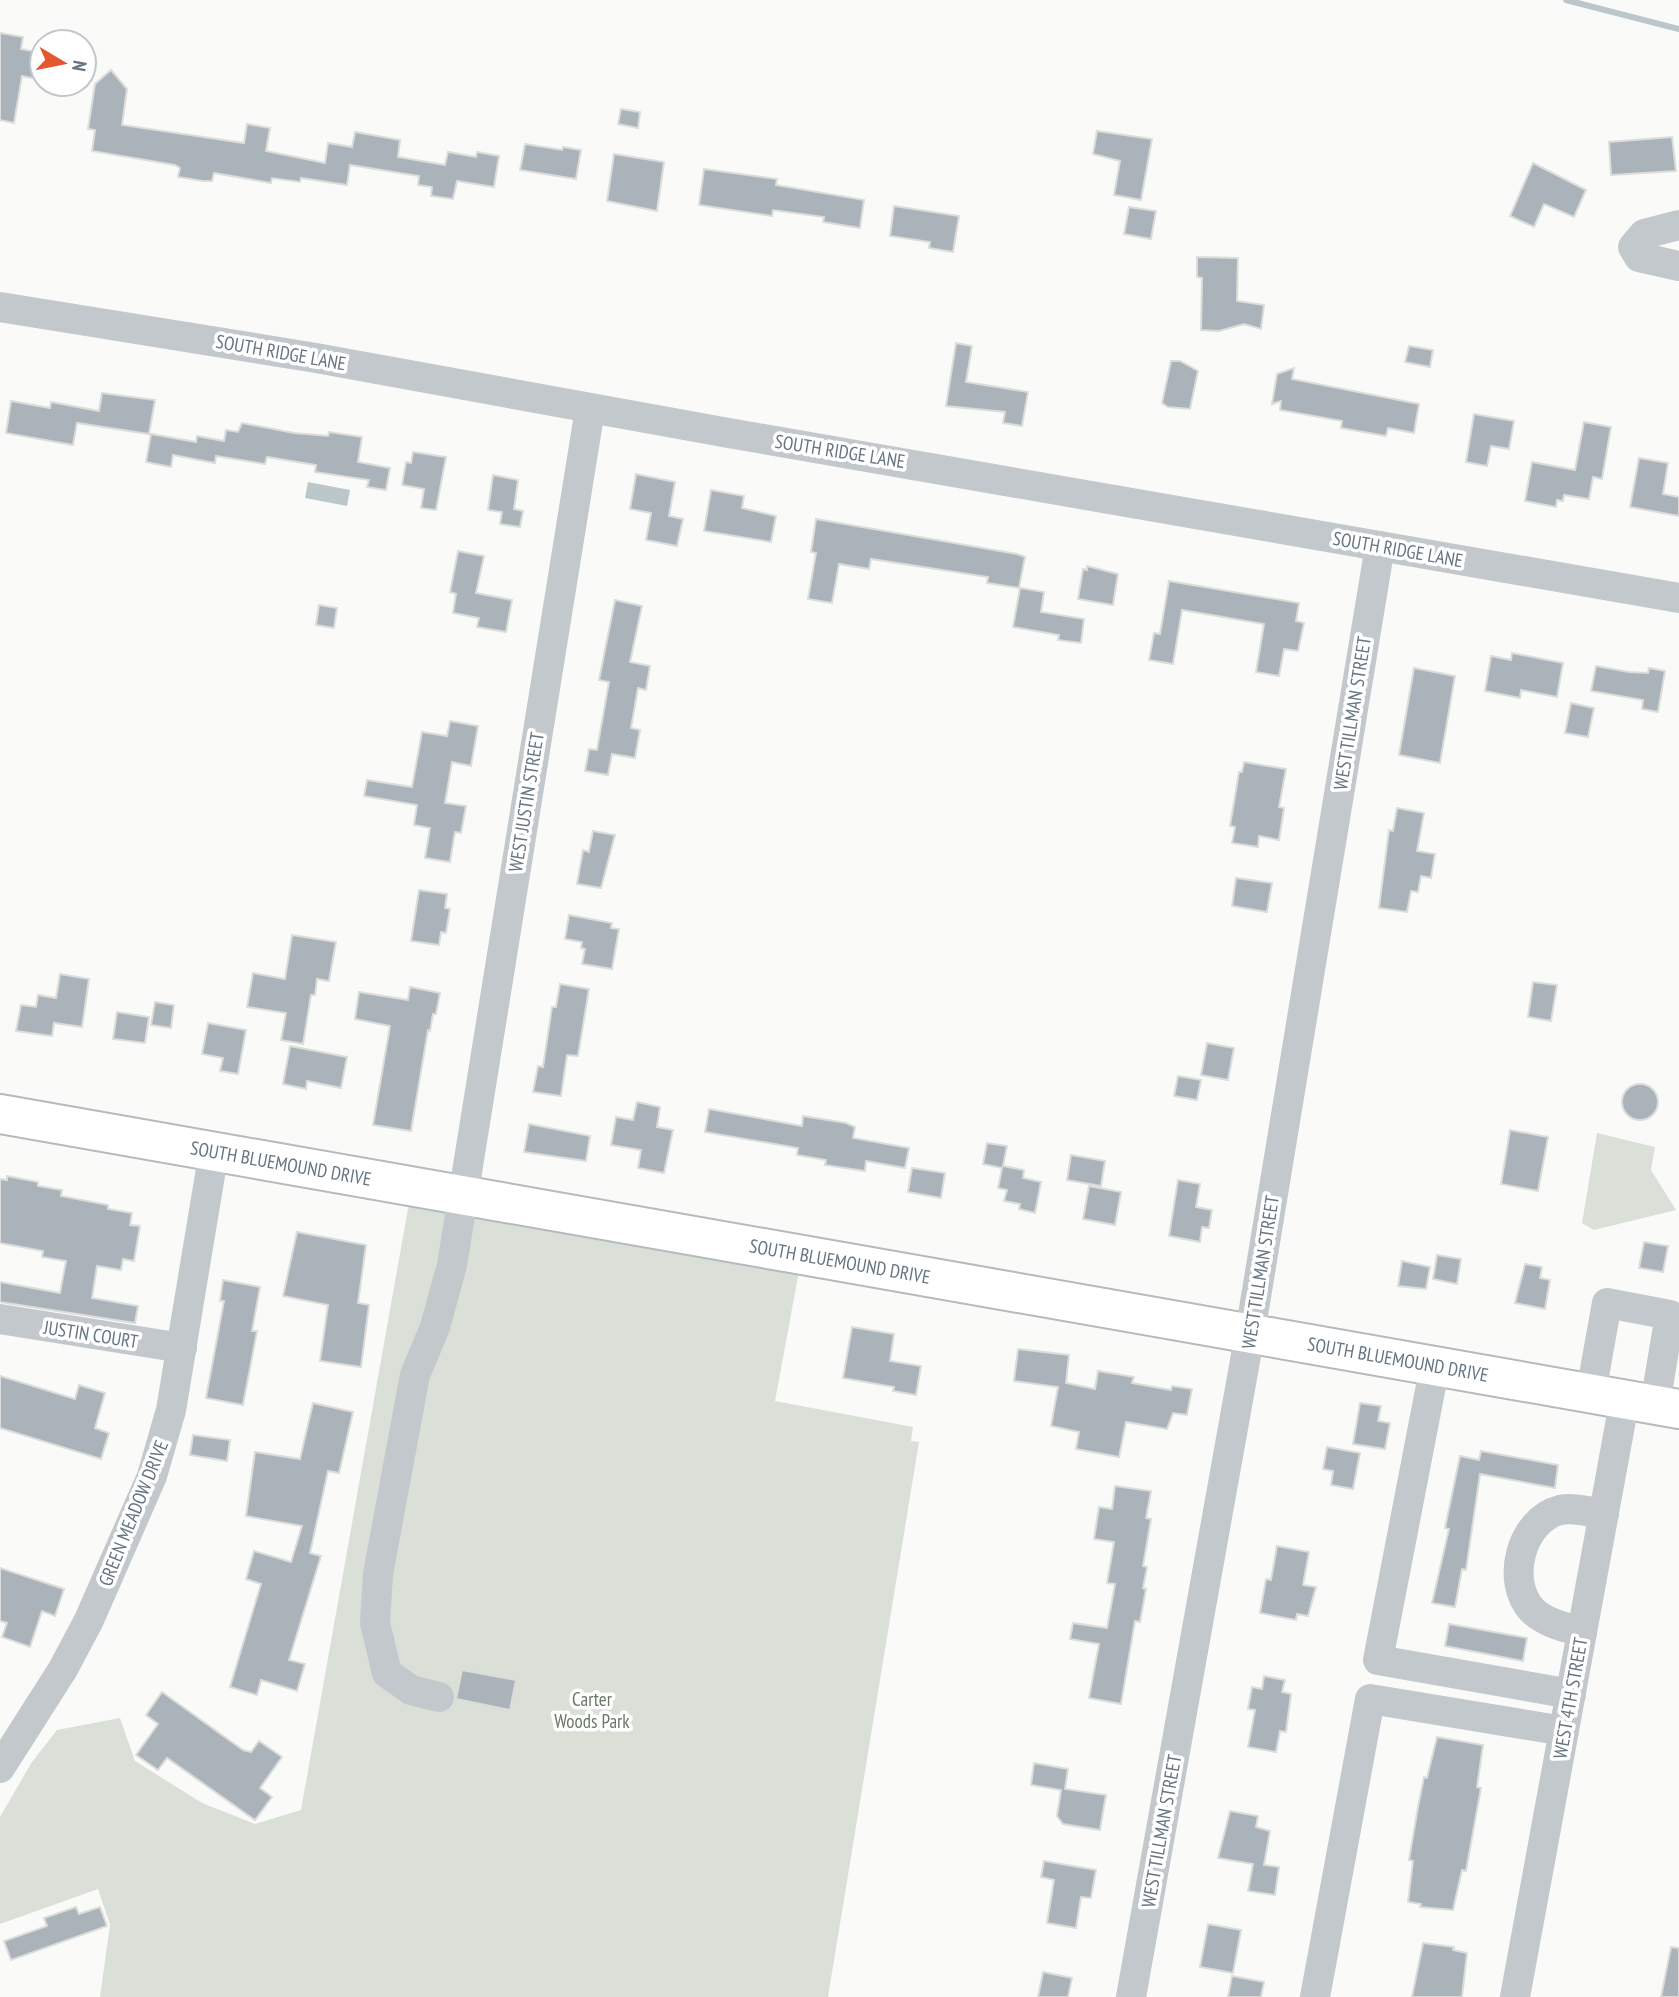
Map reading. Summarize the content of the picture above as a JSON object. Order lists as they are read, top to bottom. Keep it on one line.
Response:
{"streets":{"main road":["SOUTH BLUEMOUND DRIVE"],"street":["SOUTH RIDGE LANE","WEST TILLMAN STREET","WEST JUSTIN STREET","JUSTIN COURT","GREEN MEADOW DRIVE","WEST 4TH STREET"]},"crossings":[["SOUTH RIDGE LANE","WEST TILLMAN STREET"],["SOUTH RIDGE LANE","WEST JUSTIN STREET"],["WEST TILLMAN STREET","SOUTH BLUEMOUND DRIVE"],["WEST JUSTIN STREET","SOUTH BLUEMOUND DRIVE"],["SOUTH BLUEMOUND DRIVE","GREEN MEADOW DRIVE"],["SOUTH BLUEMOUND DRIVE","WEST 4TH STREET"],["JUSTIN COURT","GREEN MEADOW DRIVE"]],"parks":["Carter Woods Park"],"north":"right"}
